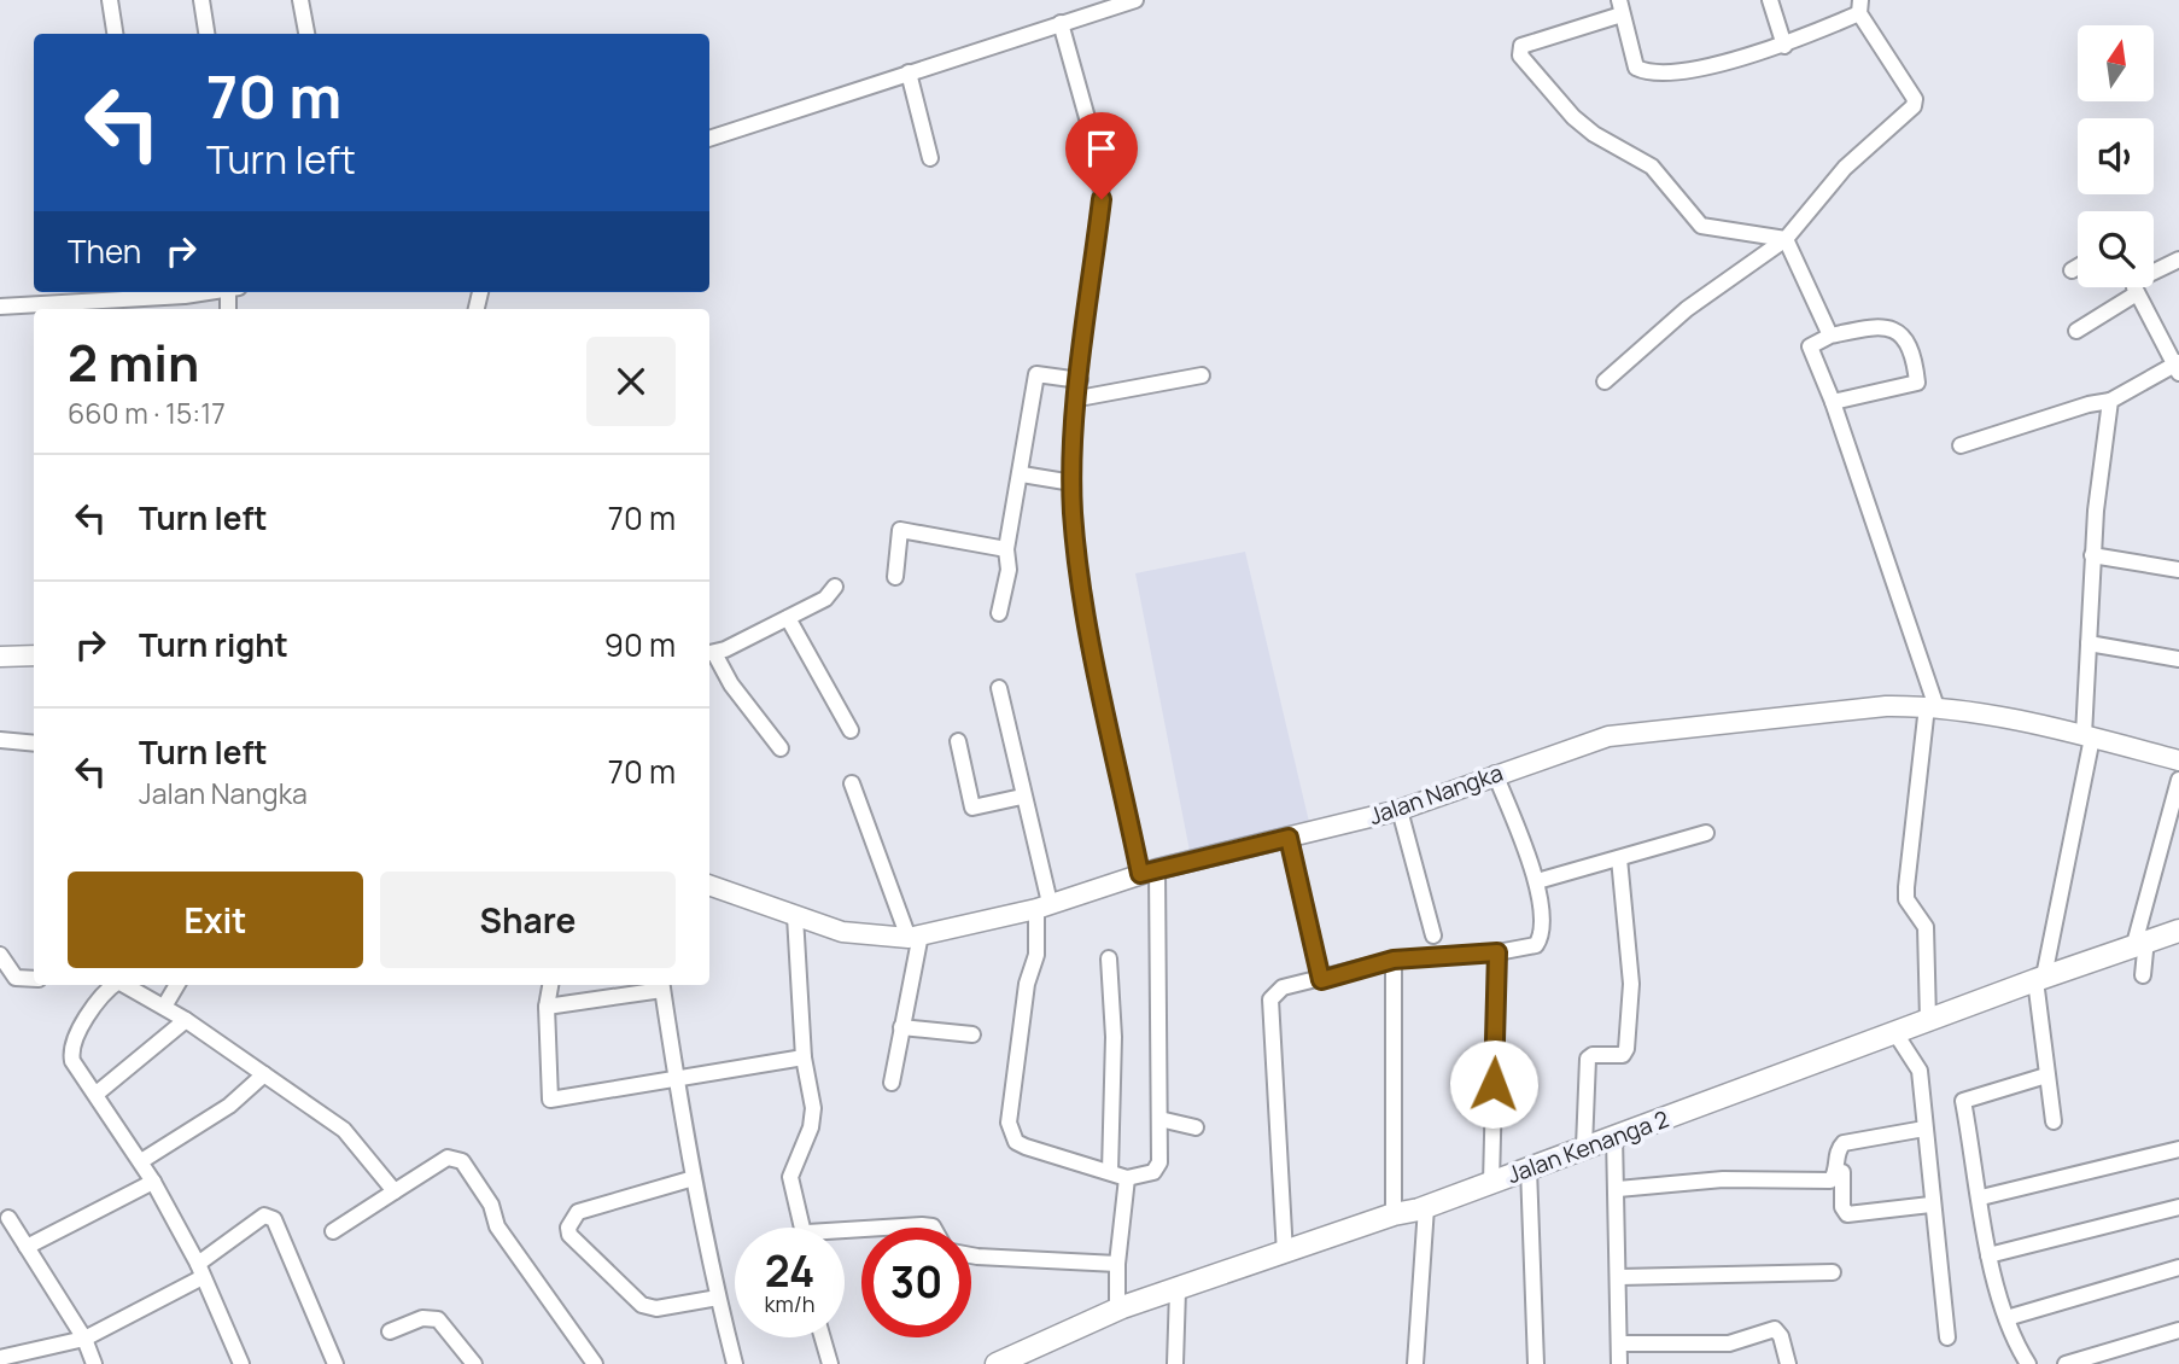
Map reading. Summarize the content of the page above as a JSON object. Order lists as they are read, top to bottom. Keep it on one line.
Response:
{"streets":{"main road":["Jalan Kenanga 2"],"street":["Jalan Nangka"]},"north":"top","page":{"turn":["70 m","Turn left"],"then":"Then","heading":["2 min","660 m · 15:17"],"list":[{"name":"Turn left","value":"70 m"},{"name":"Turn right","value":"90 m"},{"name":"Turn left","note":"Jalan Nangka","value":"70 m"}],"buttons":["Exit","Share"],"speed":"24 km/h","limit":"30"}}
